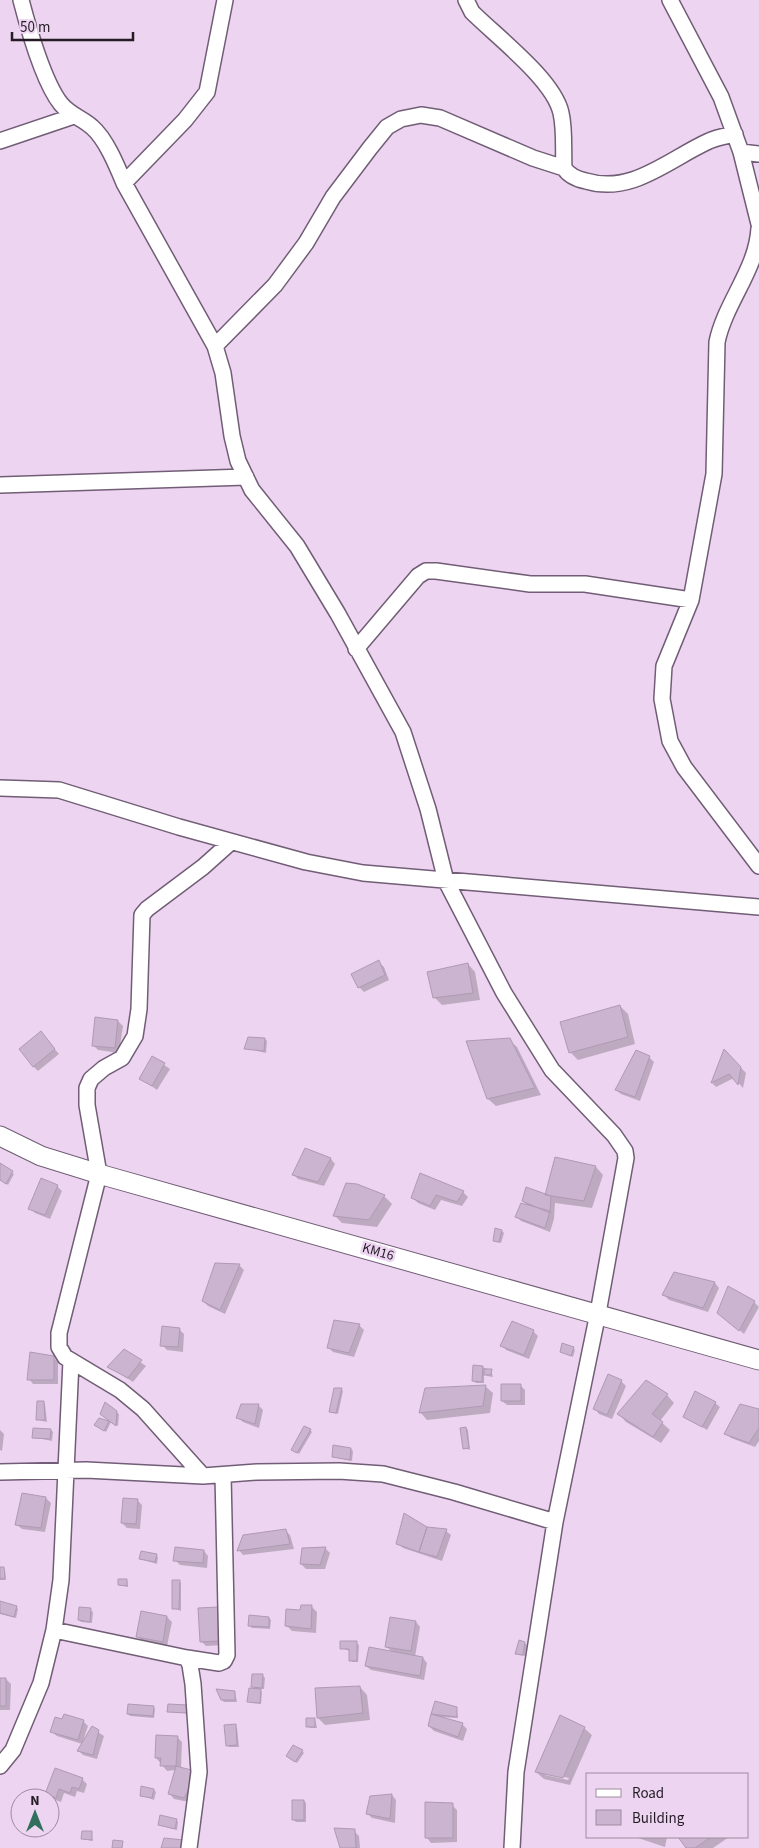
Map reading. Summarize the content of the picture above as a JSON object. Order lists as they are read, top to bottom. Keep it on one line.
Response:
{"streets":{"street":["KM16"]},"legend":["Road","Building"],"scale_bar":"50 m","north":"top"}
